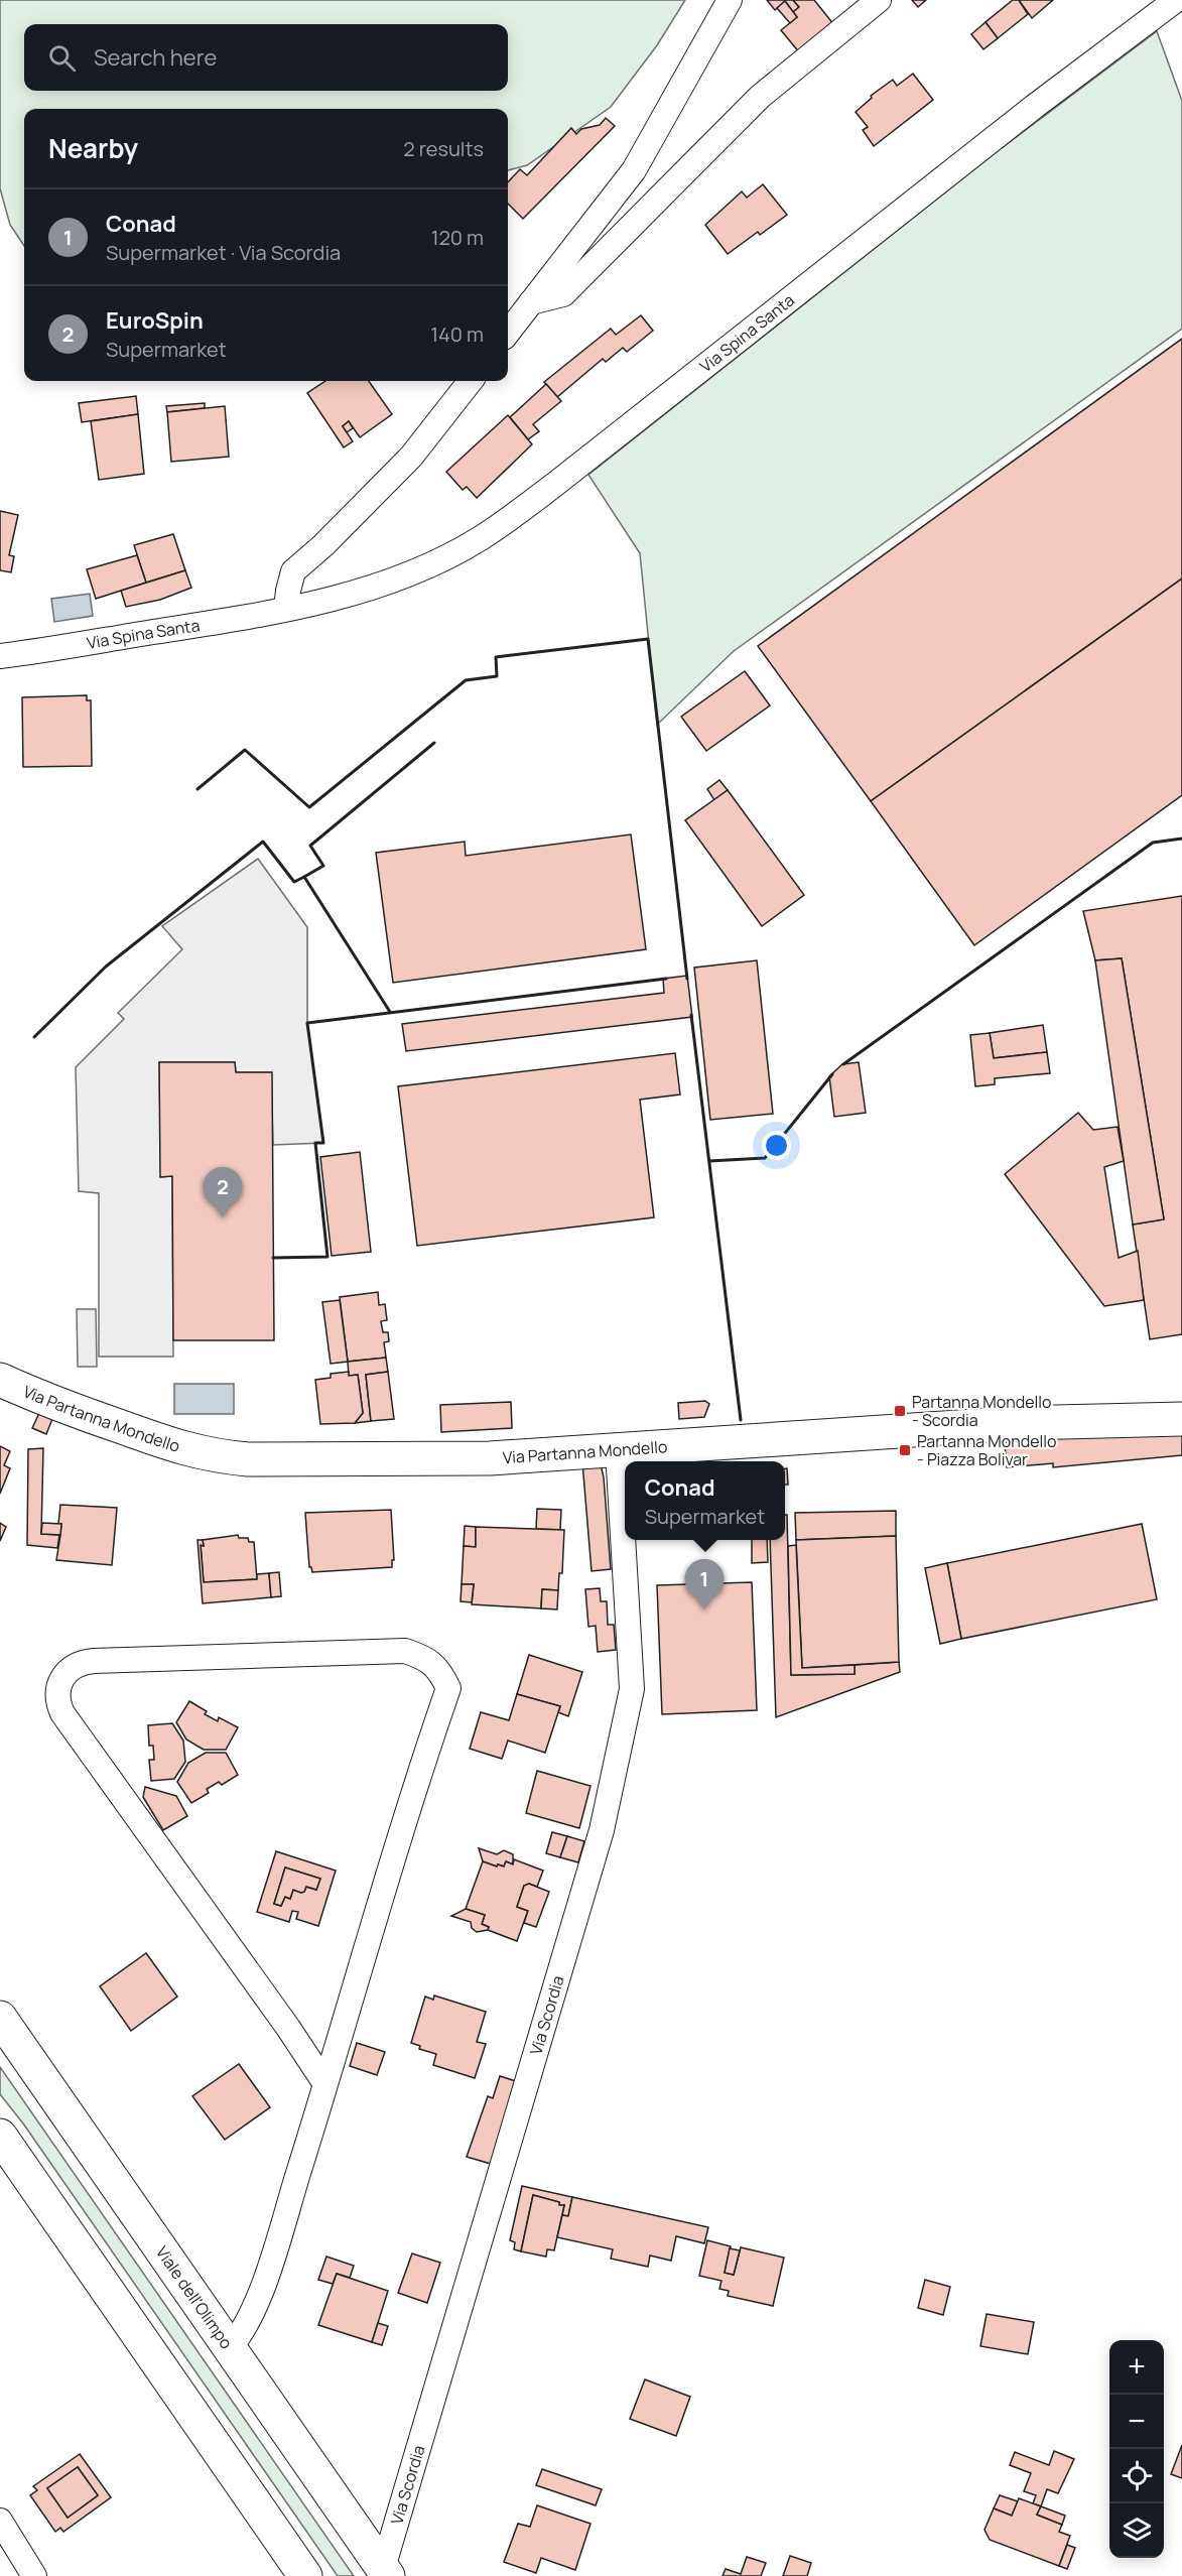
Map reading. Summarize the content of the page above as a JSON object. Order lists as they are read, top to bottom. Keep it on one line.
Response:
{"streets":{"street":["Via Spina Santa","Via Partanna Mondello","Via Scordia","Viale dell'Olimpo"]},"crossings":[["Via Partanna Mondello","Via Scordia"],["Via Scordia","Viale dell'Olimpo"]],"places":{"transit":["Partanna Mondello - Scordia","Partanna Mondello - Piazza Bolivar"]},"page":{"search":"Search here","heading":["Nearby","2 results"],"list":[{"mark":"1","name":"Conad","note":"Supermarket · Via Scordia","value":"120 m"},{"mark":"2","name":"EuroSpin","note":"Supermarket","value":"140 m"}],"pins":["2","1"],"popup":["Conad","Supermarket"],"map_buttons":["+","−"]}}
